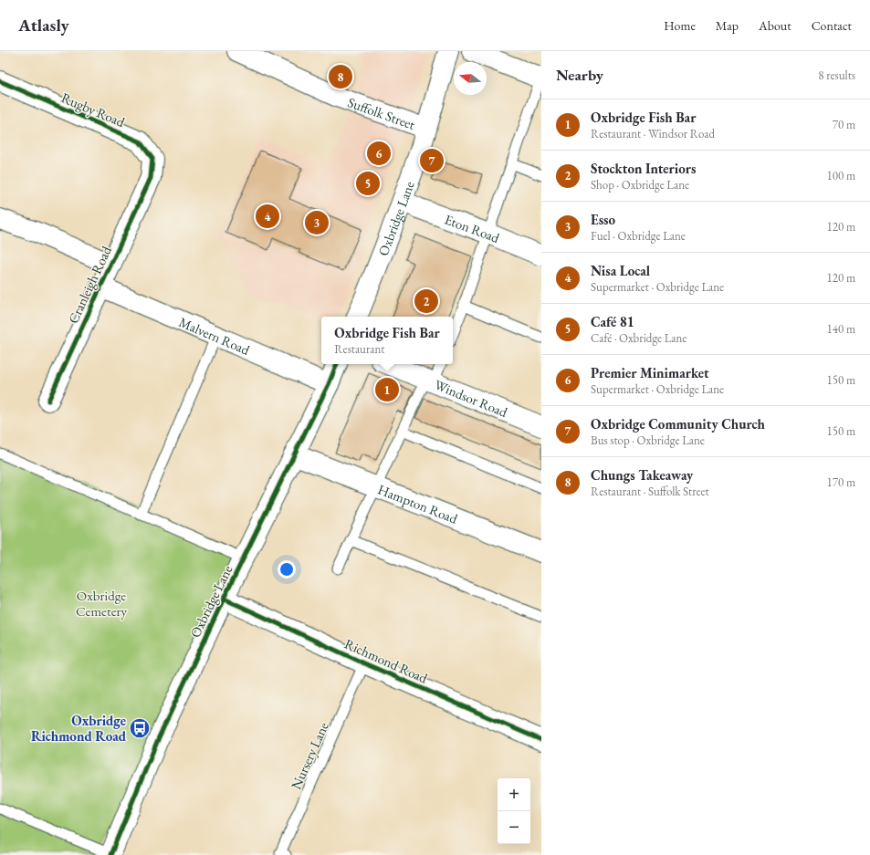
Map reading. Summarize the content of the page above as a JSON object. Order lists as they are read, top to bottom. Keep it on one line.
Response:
{"streets":{"street":["Rugby Road","Suffolk Street","Oxbridge Lane","Eton Road","Cranleigh Road","Malvern Road","Windsor Road","Hampton Road","Richmond Road"],"lane":["Nursery Lane"]},"crossings":[["Rugby Road","Cranleigh Road"],["Suffolk Street","Oxbridge Lane"],["Oxbridge Lane","Eton Road"],["Oxbridge Lane","Malvern Road"],["Oxbridge Lane","Hampton Road"],["Oxbridge Lane","Richmond Road"],["Cranleigh Road","Malvern Road"],["Richmond Road","Nursery Lane"]],"parks":["Oxbridge Cemetery"],"places":{"bus stop":["Oxbridge Richmond Road"]},"north":"left","page":{"header":"Atlasly","nav":["Home","Map","About","Contact"],"heading":["Nearby","8 results"],"pins":["8","6","7","5","4","3","2","1"],"list":[{"mark":"1","name":"Oxbridge Fish Bar","note":"Restaurant · Windsor Road","value":"70 m"},{"mark":"2","name":"Stockton Interiors","note":"Shop · Oxbridge Lane","value":"100 m"},{"mark":"3","name":"Esso","note":"Fuel · Oxbridge Lane","value":"120 m"},{"mark":"4","name":"Nisa Local","note":"Supermarket · Oxbridge Lane","value":"120 m"},{"mark":"5","name":"Café 81","note":"Café · Oxbridge Lane","value":"140 m"},{"mark":"6","name":"Premier Minimarket","note":"Supermarket · Oxbridge Lane","value":"150 m"},{"mark":"7","name":"Oxbridge Community Church","note":"Bus stop · Oxbridge Lane","value":"150 m"},{"mark":"8","name":"Chungs Takeaway","note":"Restaurant · Suffolk Street","value":"170 m"}],"popup":["Oxbridge Fish Bar","Restaurant"],"map_buttons":["+","−"]}}
